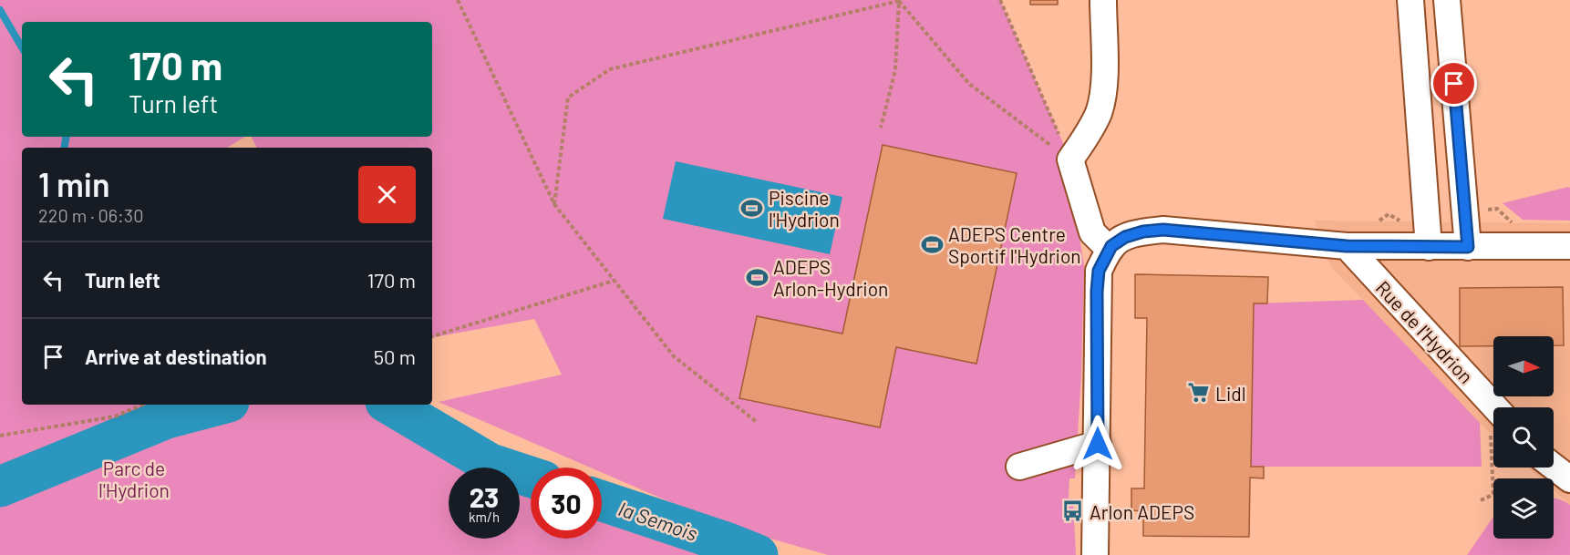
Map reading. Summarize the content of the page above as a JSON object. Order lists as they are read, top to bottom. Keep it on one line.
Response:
{"streets":{"street":["Rue de l'Hydrion"]},"water":["la Semois"],"parks":["Parc de l'Hydrion"],"places":{"sports":["Piscine l'Hydrion","ADEPS Centre Sportif l'Hydrion","ADEPS Arlon-Hydrion"],"supermarket":["Lidl"],"bus stop":["Arlon ADEPS"]},"north":"right","page":{"turn":["170 m","Turn left"],"heading":["1 min","220 m · 06:30"],"list":[{"name":"Turn left","value":"170 m"},{"name":"Arrive at destination","value":"50 m"}],"speed":"23 km/h","limit":"30"}}
